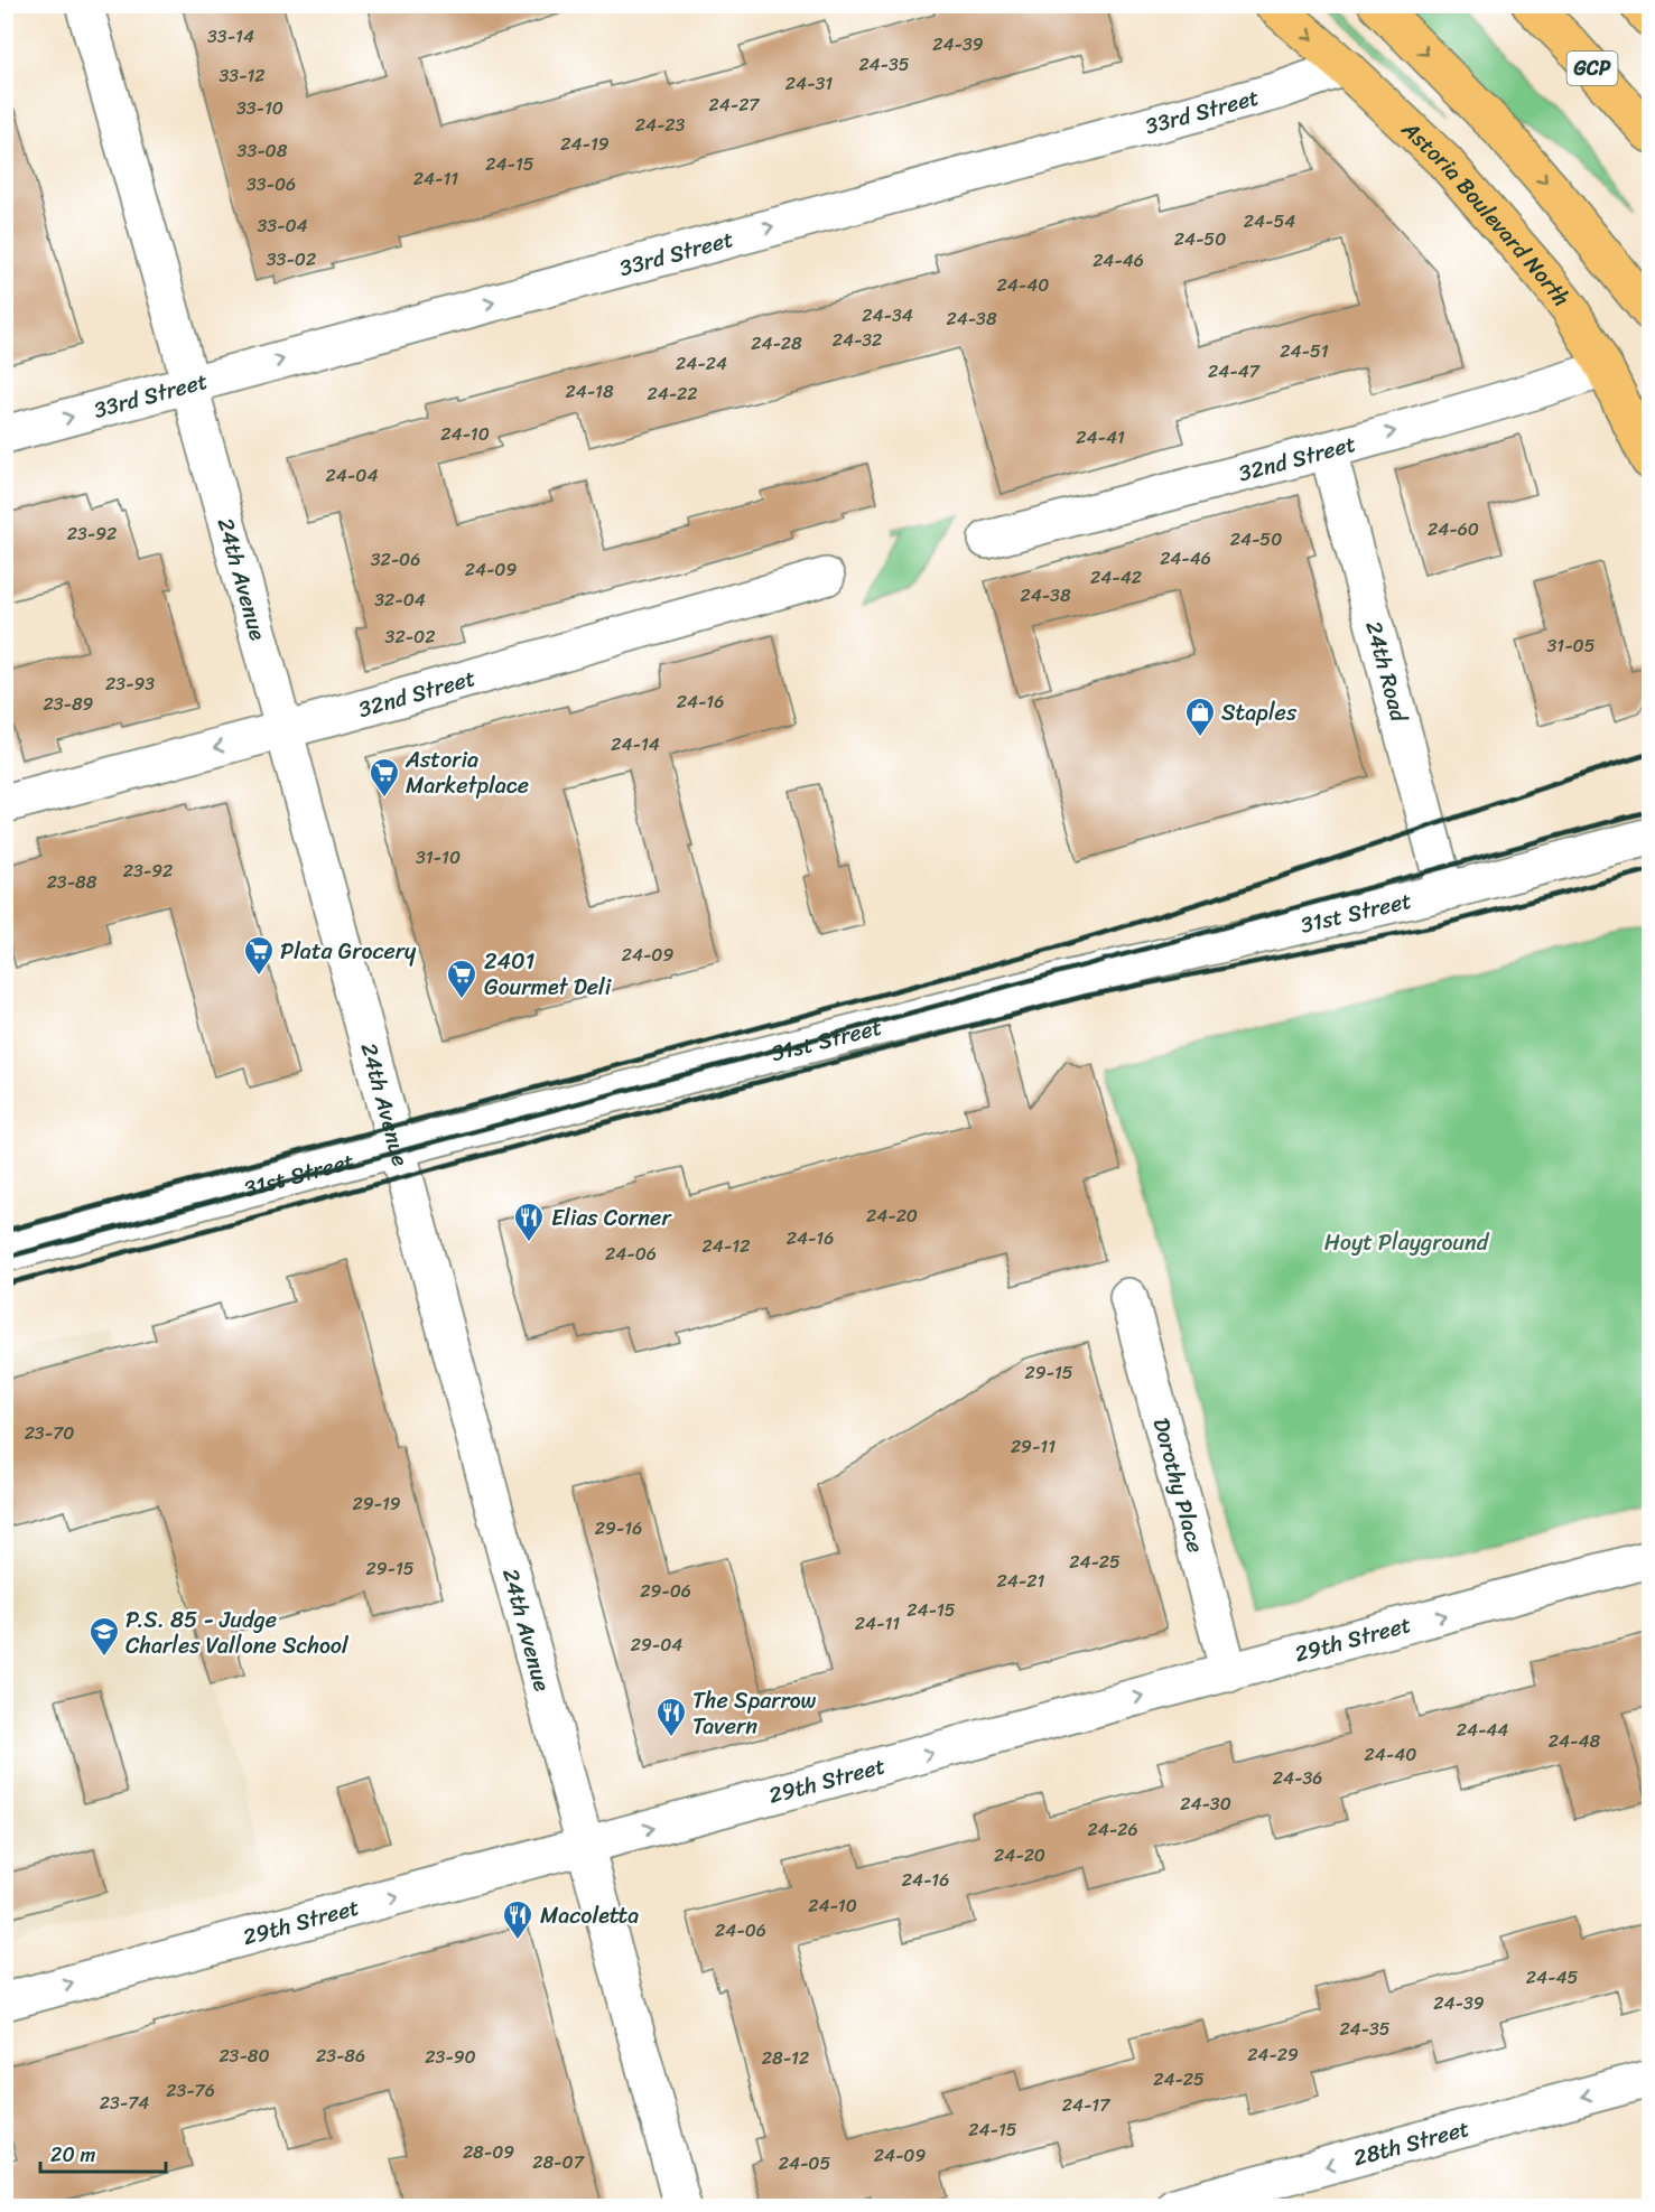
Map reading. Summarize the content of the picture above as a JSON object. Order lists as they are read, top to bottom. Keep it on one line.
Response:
{"streets":{"main road":["GCP","Astoria Boulevard North"],"street":["33rd Street","32nd Street","24th Avenue","24th Road","31st Street","Dorothy Place","29th Street","28th Street"]},"crossings":[["33rd Street","Astoria Boulevard North"],["33rd Street","24th Avenue"],["Astoria Boulevard North","32nd Street"],["32nd Street","24th Avenue"],["32nd Street","24th Road"],["24th Avenue","31st Street"],["24th Avenue","29th Street"],["24th Road","31st Street"],["Dorothy Place","29th Street"]],"one_way":["33rd Street","29th Street","28th Street"],"parks":["Hoyt Playground"],"places":{"shop":["Staples"],"supermarket":["Astoria Marketplace","Plata Grocery","2401 Gourmet Deli"],"restaurant":["Elias Corner","The Sparrow Tavern","Macoletta"],"school or university":["P.S. 85 - Judge Charles Vallone School"]},"house_numbers":["33-14","24-39","24-35","33-12","24-31","24-27","33-10","24-23","24-19","33-08","24-15","24-11","33-06","24-54","33-04","24-50","33-02","24-46","24-40","24-34","24-38","24-32","24-28","24-51","24-24","24-47","24-18","24-22","24-10","24-41","24-04","24-60","23-92","24-50","24-46","32-06","24-09","24-42","24-38","32-04","32-02","31-05","23-93","24-16","23-89","24-14","31-10","23-92","23-88","24-09","24-20","24-16","24-12","24-06","29-15","23-70","29-11","29-19","29-16","24-25","29-15","24-21","29-06","24-15","24-11","29-04","24-44","24-48","24-40","24-36","24-30","24-26","24-20","24-16","24-10","24-06","24-45","24-39","24-35","24-29","23-80","23-86","23-90","28-12","24-25","23-76","23-74","24-17","24-15","28-09","24-09","28-07","24-05"],"scale_bar":"20 m"}
